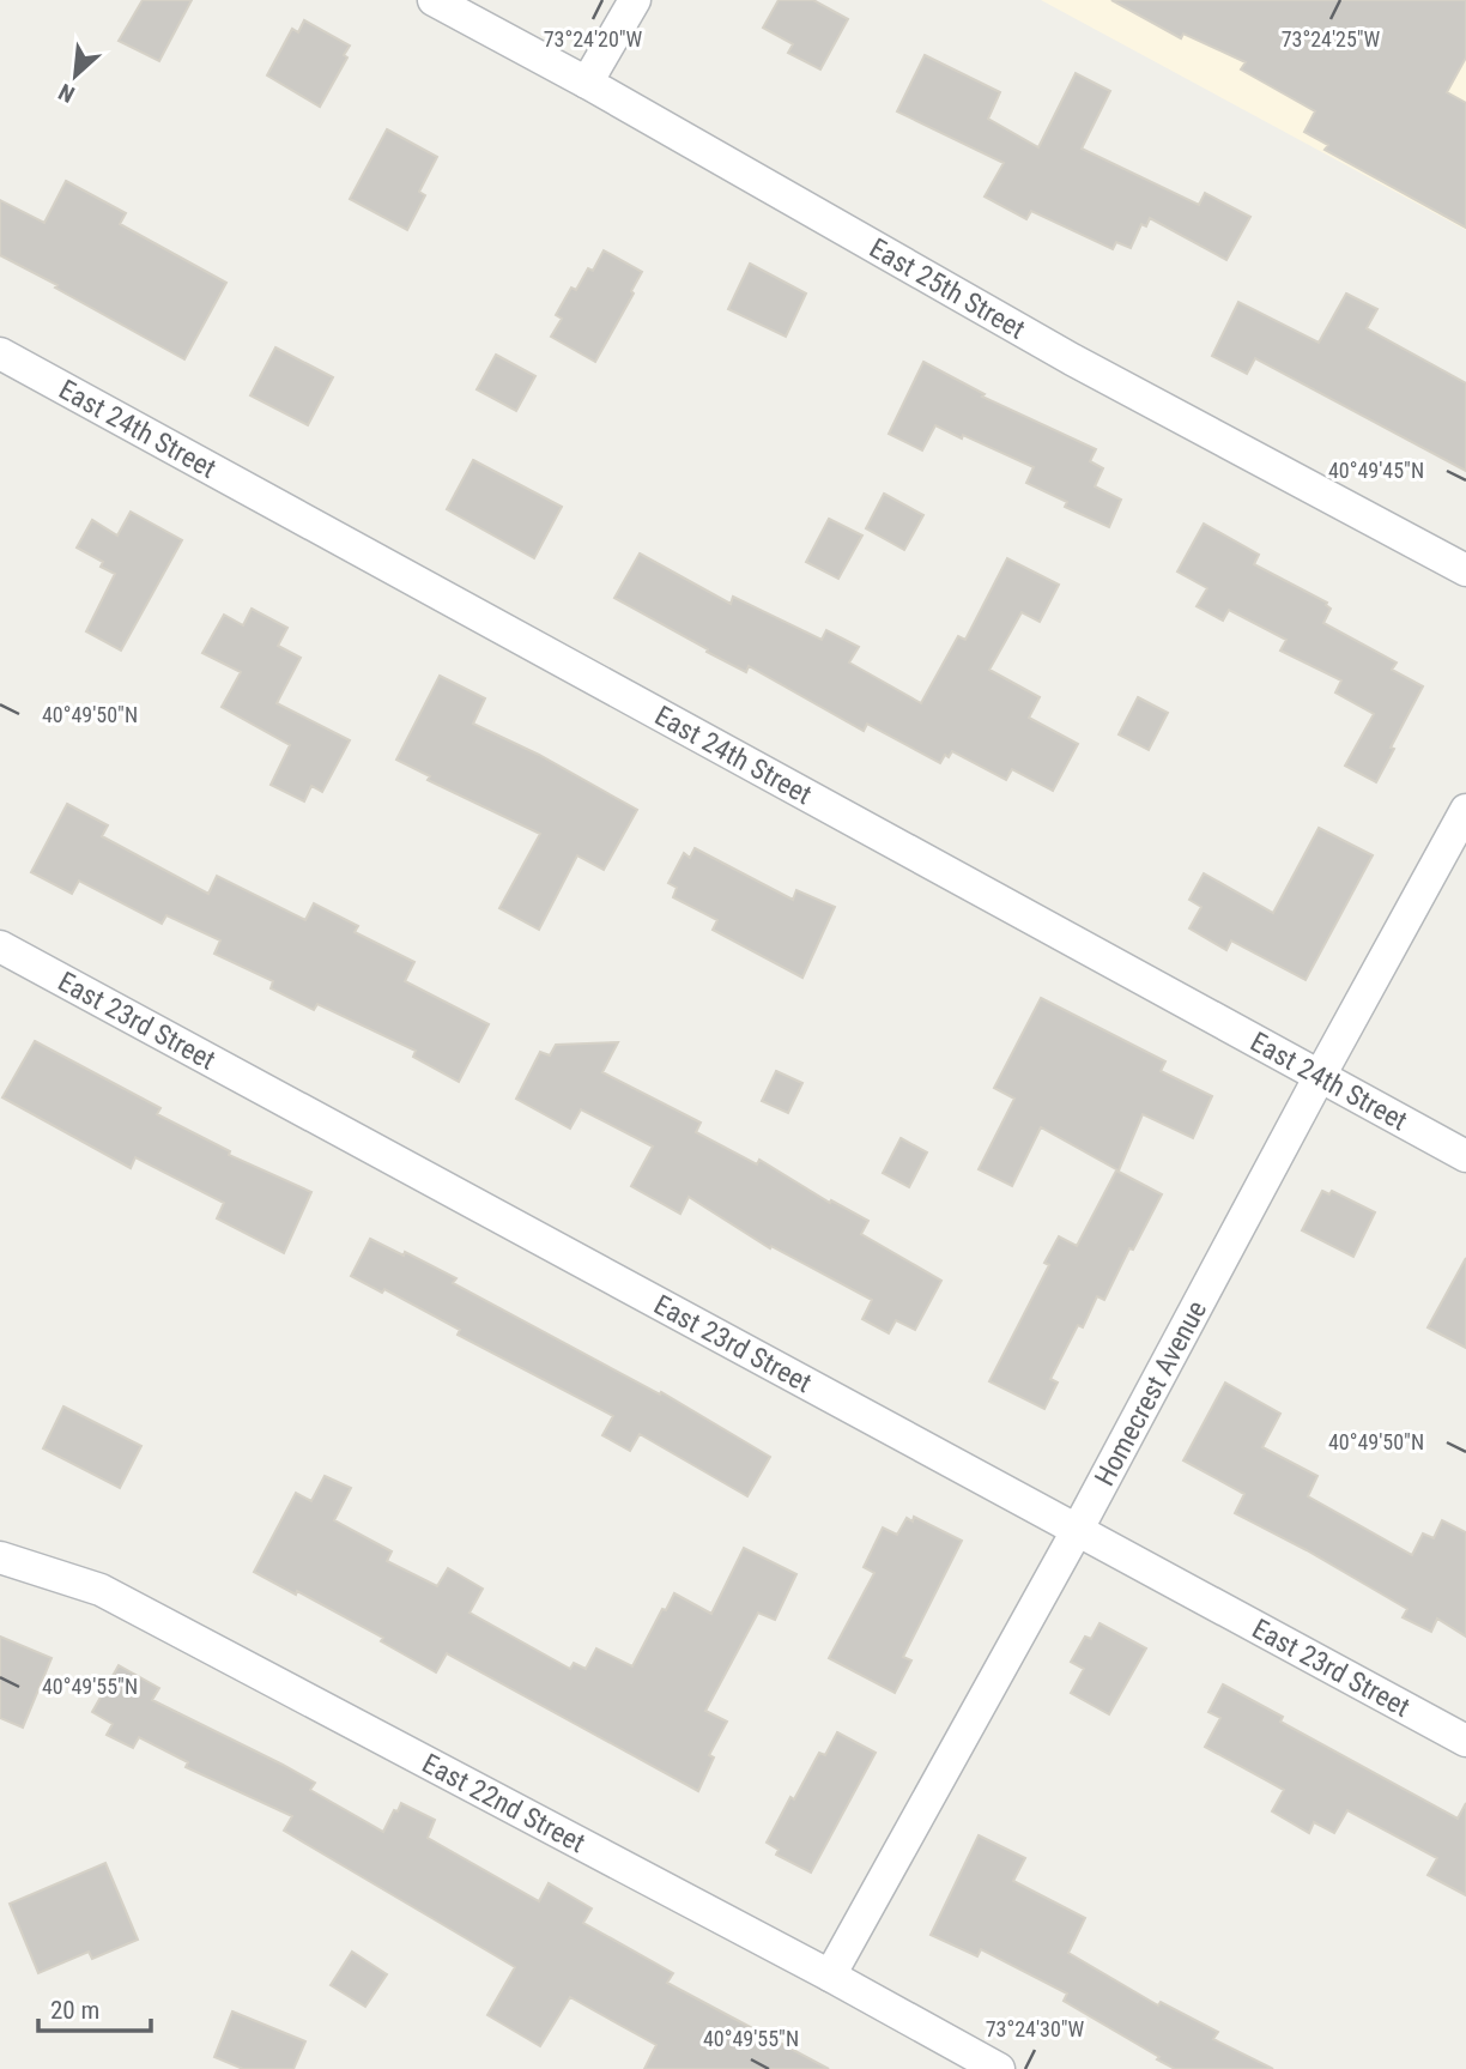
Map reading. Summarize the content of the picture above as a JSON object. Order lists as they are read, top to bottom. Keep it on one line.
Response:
{"streets":{"street":["East 25th Street","East 24th Street","East 23rd Street","Homecrest Avenue","East 22nd Street"]},"crossings":[["East 24th Street","Homecrest Avenue"],["East 23rd Street","Homecrest Avenue"],["Homecrest Avenue","East 22nd Street"]],"scale_bar":"20 m","north":"bottom left","coordinates":["73°24'20\"W","73°24'25\"W","40°49'45\"N","40°49'50\"N","40°49'55\"N","73°24'30\"W"]}
